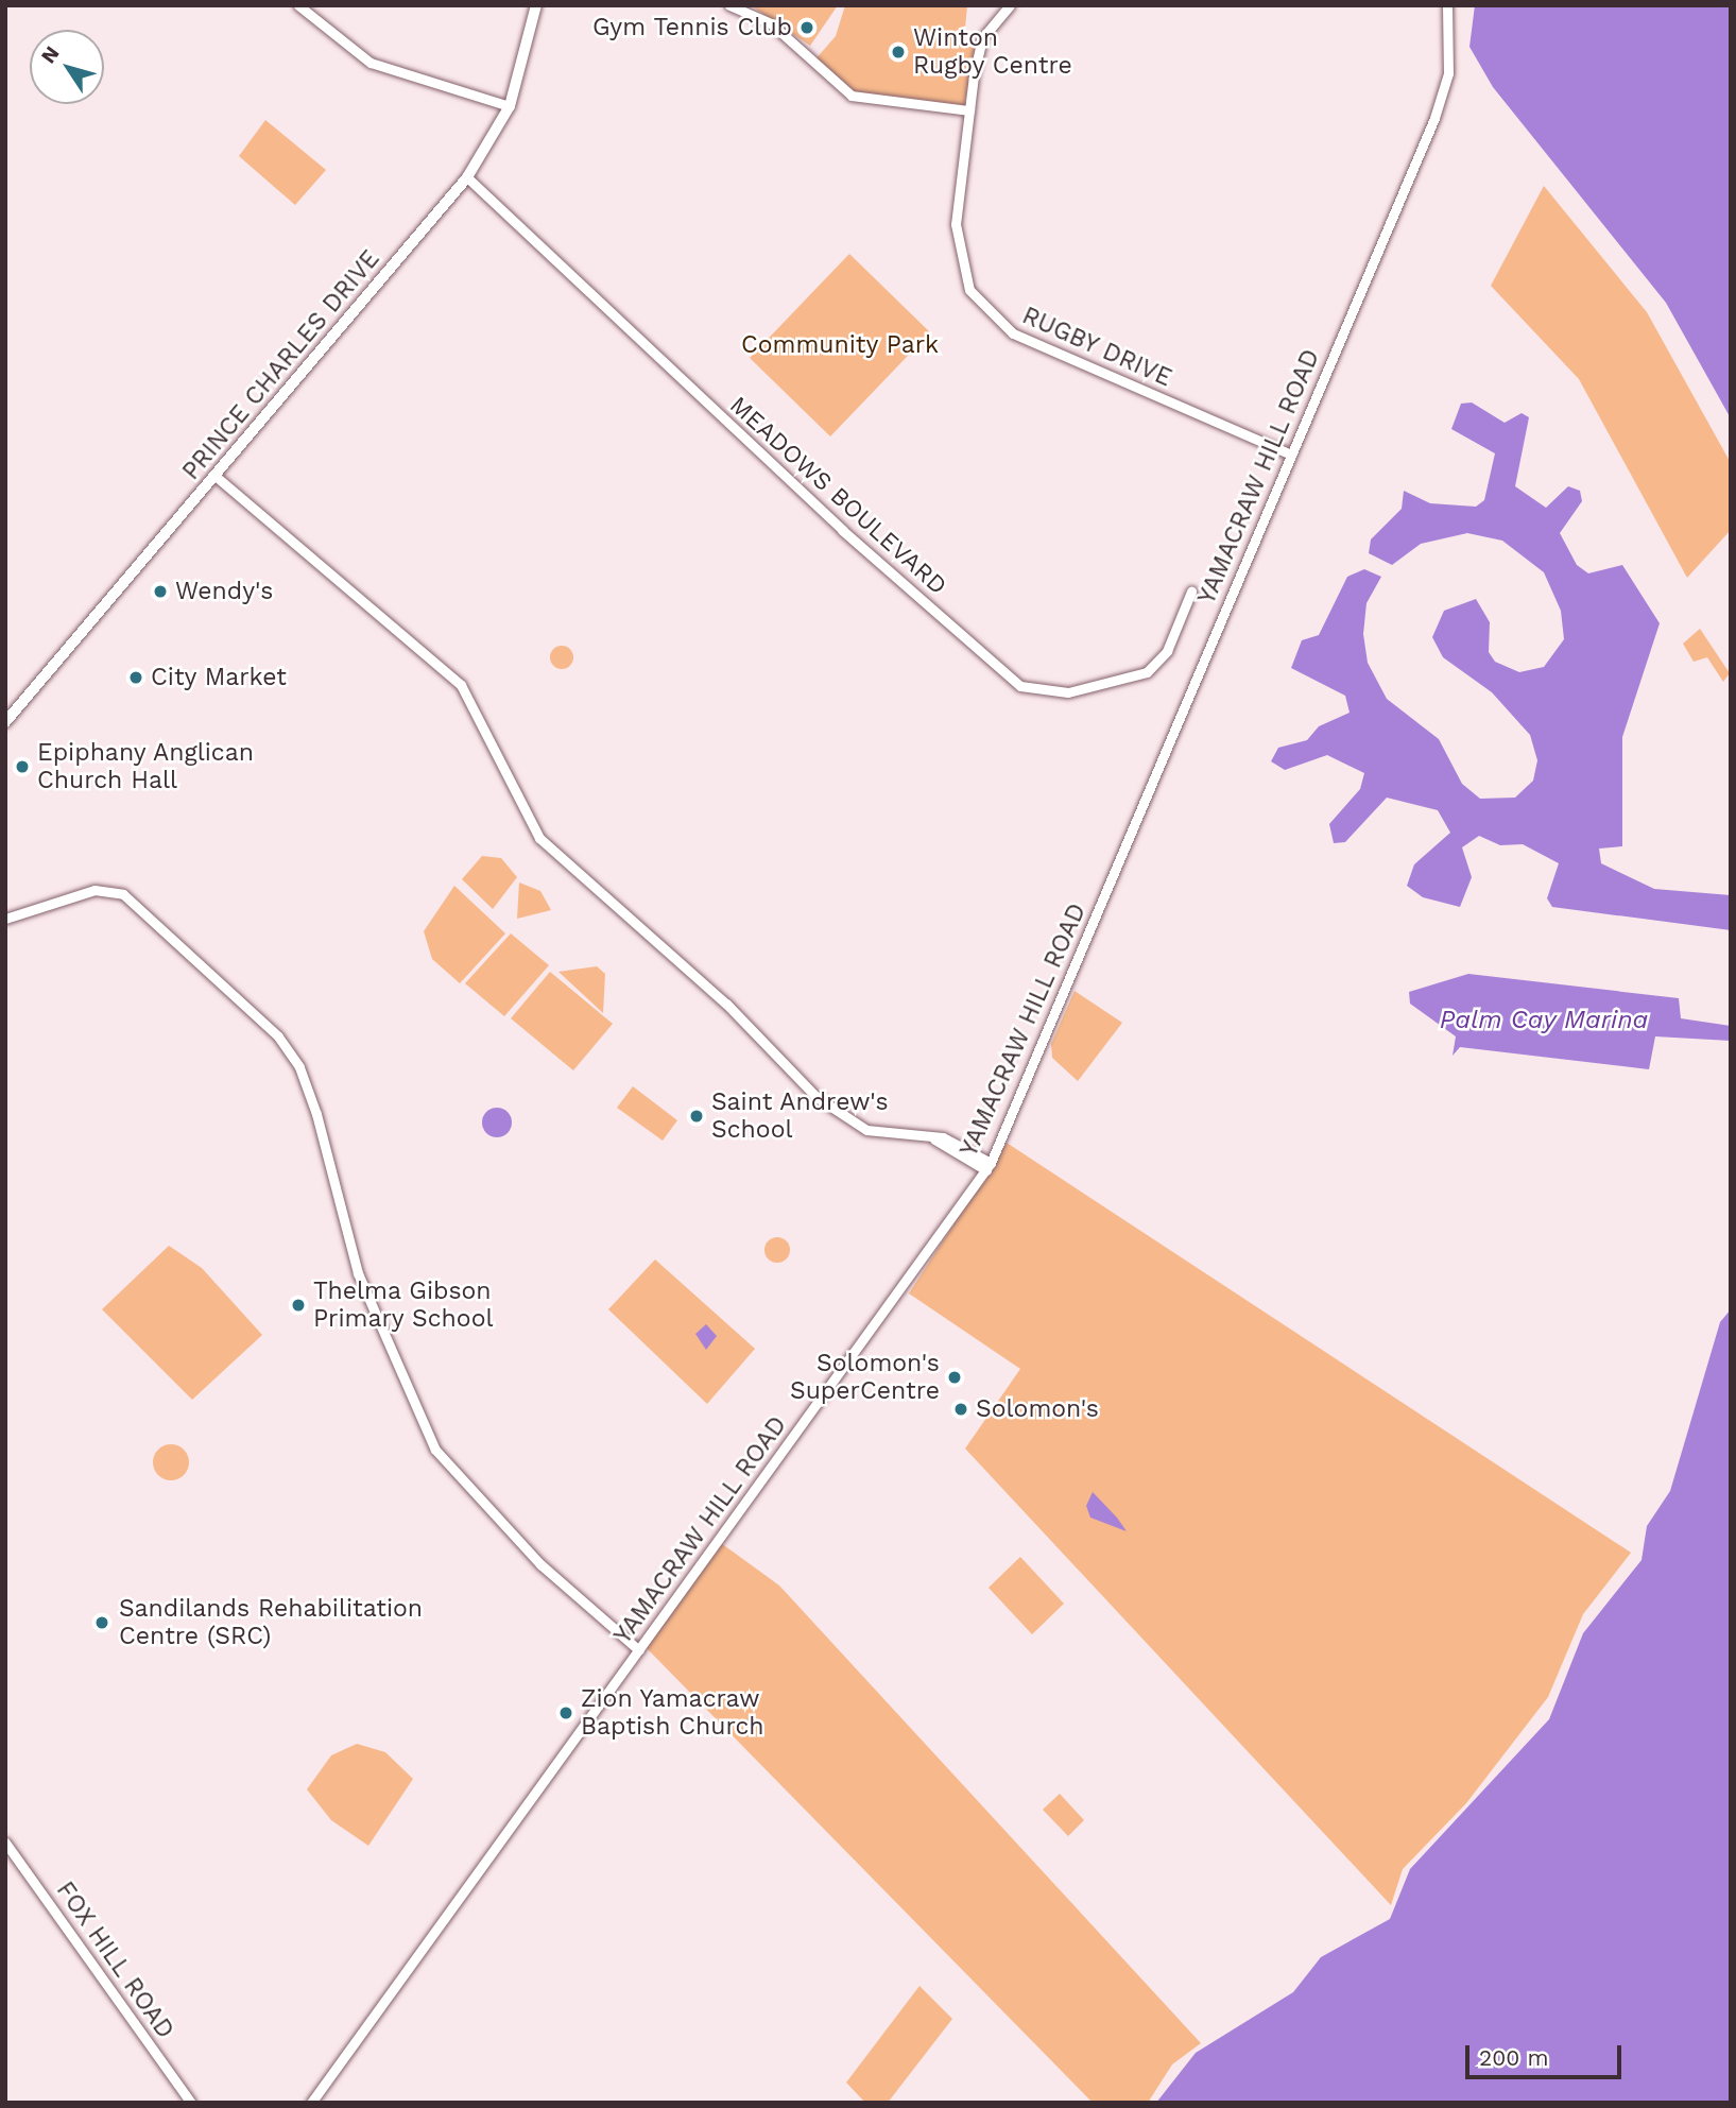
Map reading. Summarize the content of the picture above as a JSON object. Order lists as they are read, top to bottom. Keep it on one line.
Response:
{"streets":{"highway":["PRINCE CHARLES DRIVE"],"street":["RUGBY DRIVE","YAMACRAW HILL ROAD","MEADOWS BOULEVARD","FOX HILL ROAD"]},"crossings":[["RUGBY DRIVE","YAMACRAW HILL ROAD"],["PRINCE CHARLES DRIVE","MEADOWS BOULEVARD"]],"water":["Palm Cay Marina"],"parks":["Community Park"],"places":["Gym Tennis Club","Winton Rugby Centre","Wendy's","City Market","Epiphany Anglican Church Hall","Saint Andrew's School","Thelma Gibson Primary School","Solomon's SuperCentre","Solomon's","Sandilands Rehabilitation Centre (SRC)","Zion Yamacraw Baptish Church"],"scale_bar":"200 m","north":"top left"}
